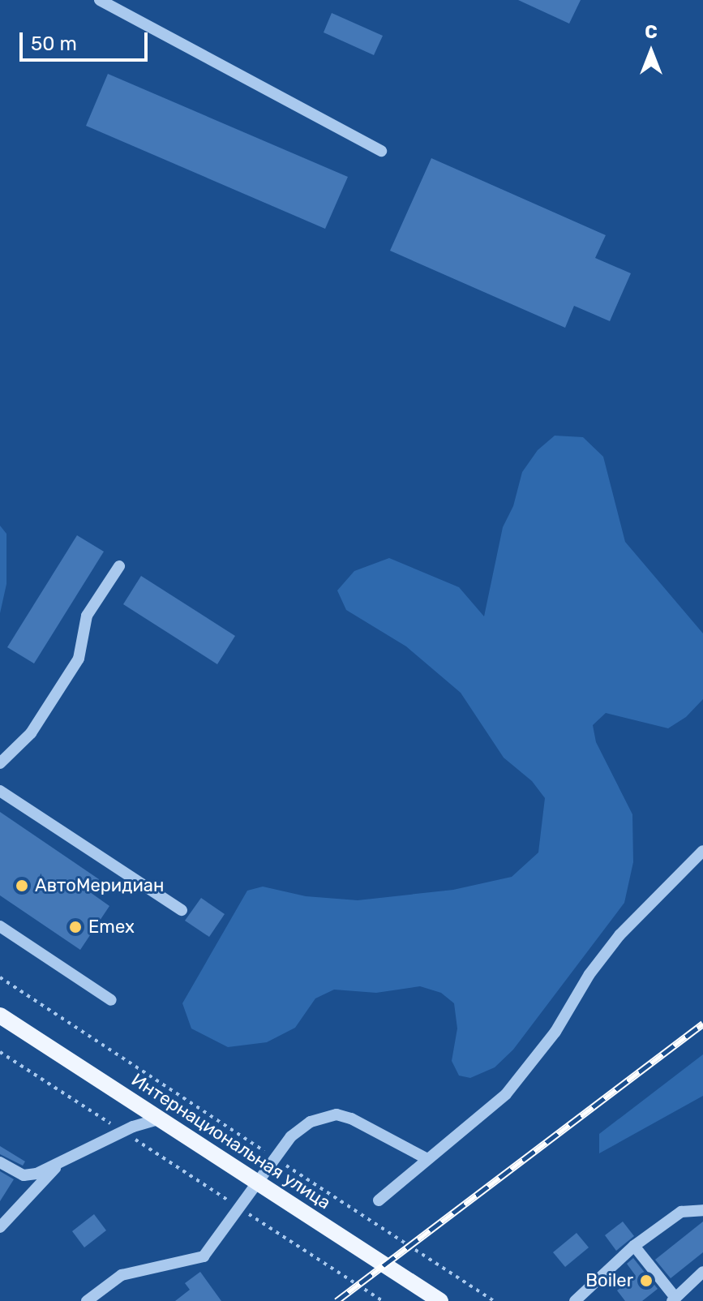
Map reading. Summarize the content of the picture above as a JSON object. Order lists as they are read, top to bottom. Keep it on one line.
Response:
{"streets":{"main road":["Интернациональная улица"]},"places":["АвтоМеридиан","Emex","Boiler"],"scale_bar":"50 m","north":"top"}
